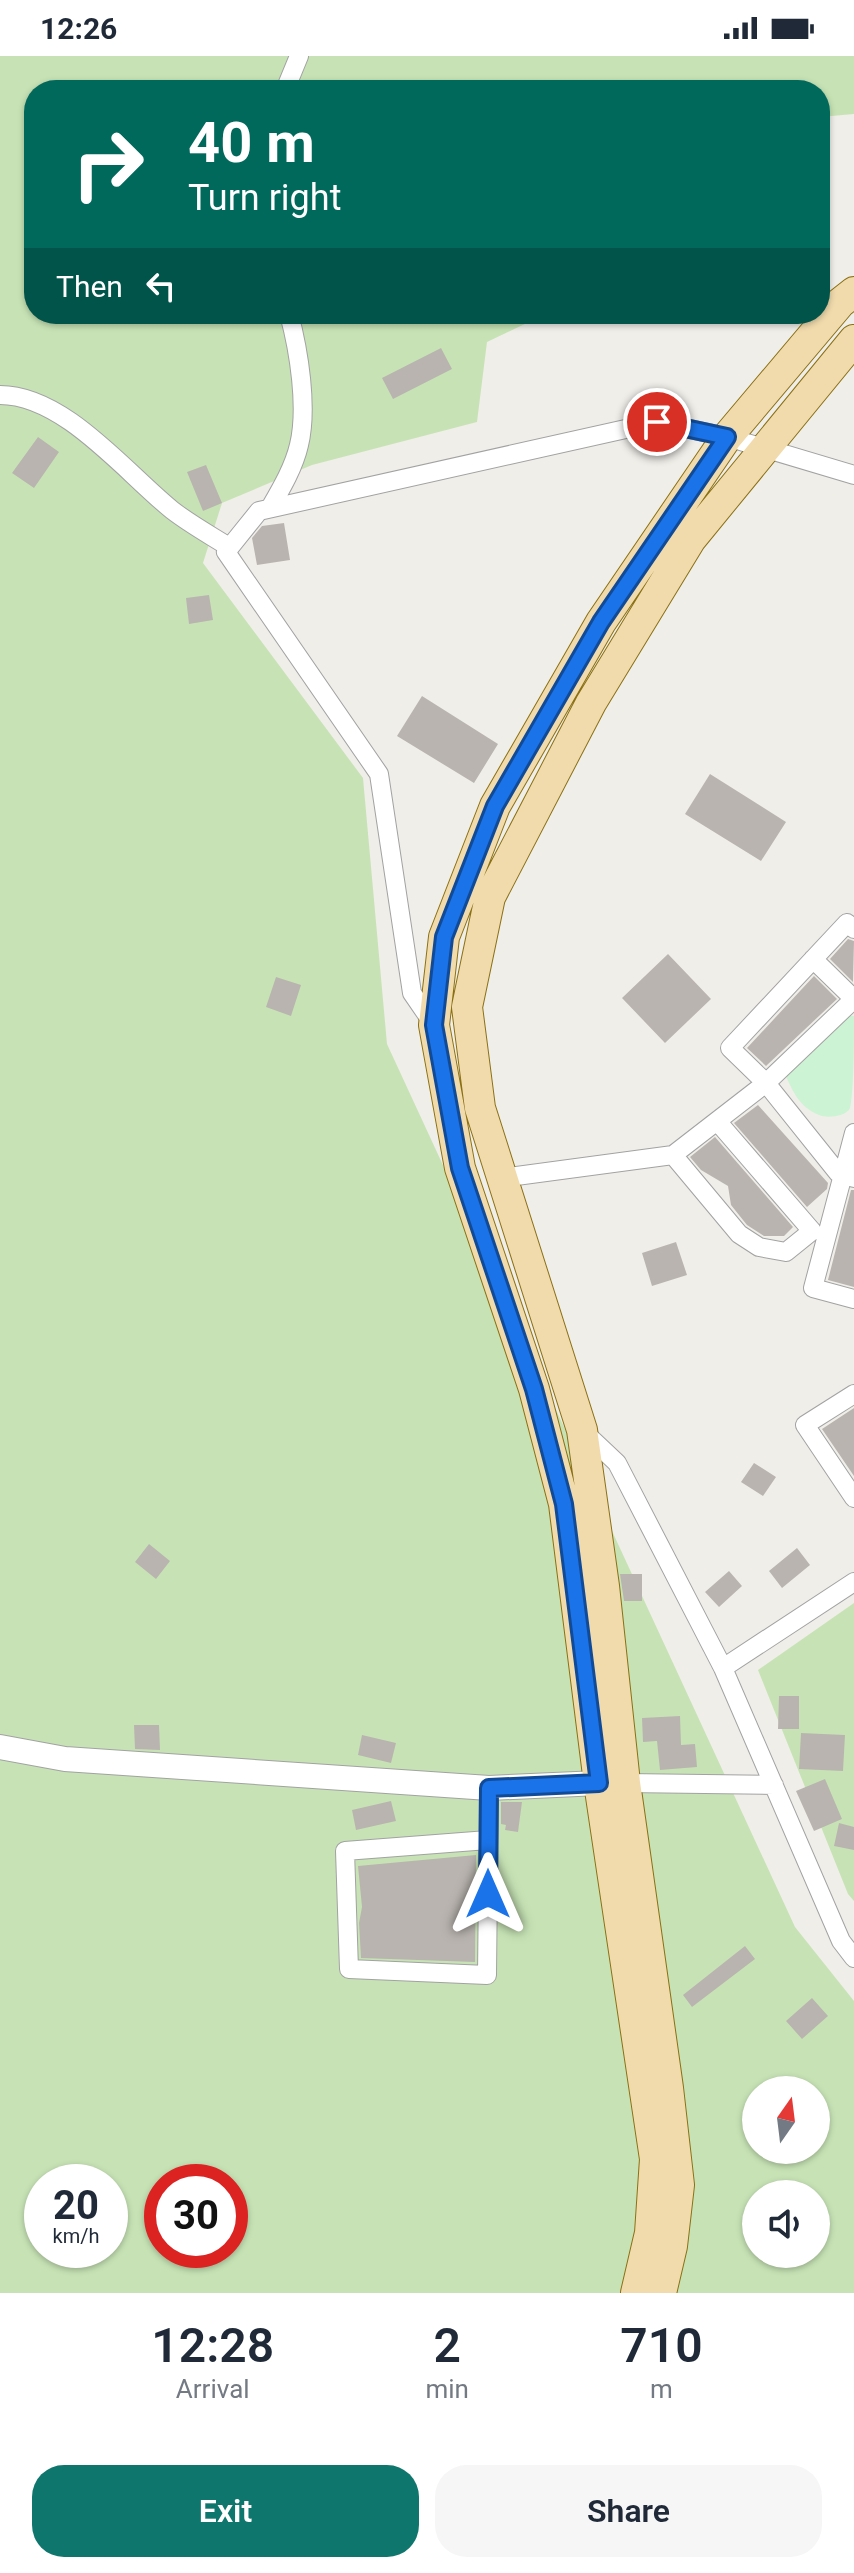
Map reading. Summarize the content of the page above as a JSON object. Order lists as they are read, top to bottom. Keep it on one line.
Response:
{"north":"top","page":{"status":"12:26","turn":["40 m","Turn right"],"then":"Then","speed":"20 km/h","limit":"30","eta":["12:28","Arrival","2","min","710","m"],"buttons":["Exit","Share"]}}
